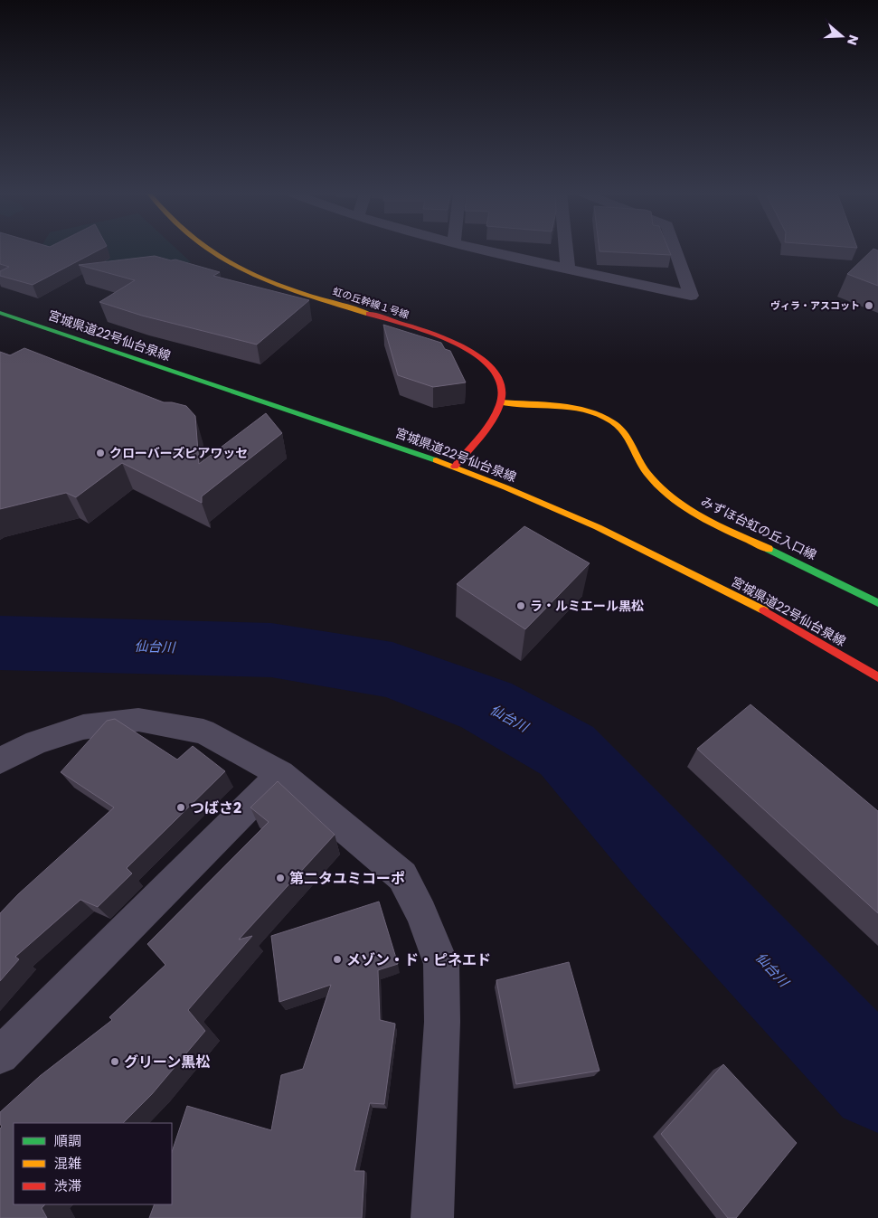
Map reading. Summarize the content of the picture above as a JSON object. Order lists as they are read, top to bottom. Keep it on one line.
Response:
{"streets":{"street":["虹の丘幹線１号線","宮城県道22号仙台泉線","みずほ台虹の丘入口線"]},"crossings":[["虹の丘幹線１号線","みずほ台虹の丘入口線"]],"water":["仙台川"],"places":["ヴィラ・アスコット","クローバーズピアワッセ","ラ・ルミエール黒松","つばさ2","第二タユミコーポ","メゾン・ド・ピネエド","グリーン黒松"],"legend":["順調","混雑","渋滞"],"north":"right"}
